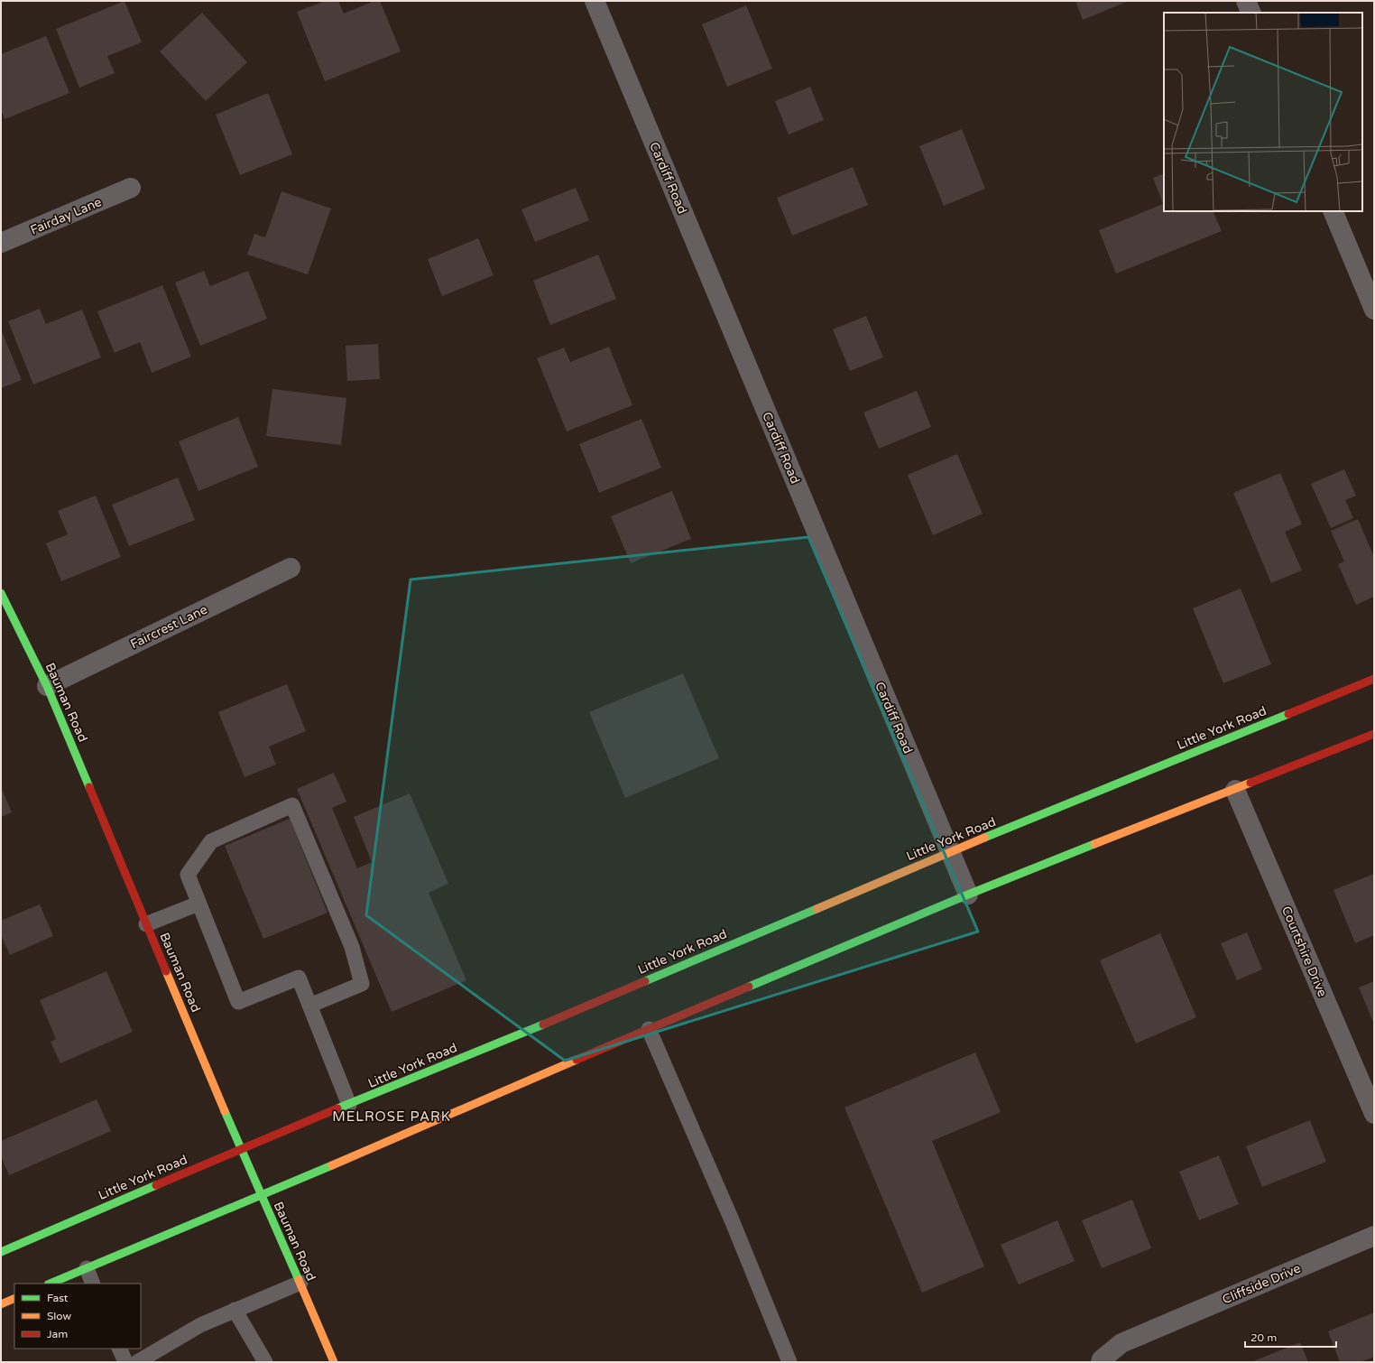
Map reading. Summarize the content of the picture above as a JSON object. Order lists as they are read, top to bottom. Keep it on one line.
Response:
{"streets":{"main road":["Bauman Road","Little York Road"],"street":["Cardiff Road","Fairday Lane","Faircrest Lane","Courtshire Drive","Cliffside Drive"]},"crossings":[["Cardiff Road","Little York Road"],["Faircrest Lane","Bauman Road"],["Bauman Road","Little York Road"]],"districts":["MELROSE PARK"],"legend":["Fast","Slow","Jam"],"scale_bar":"20 m"}
